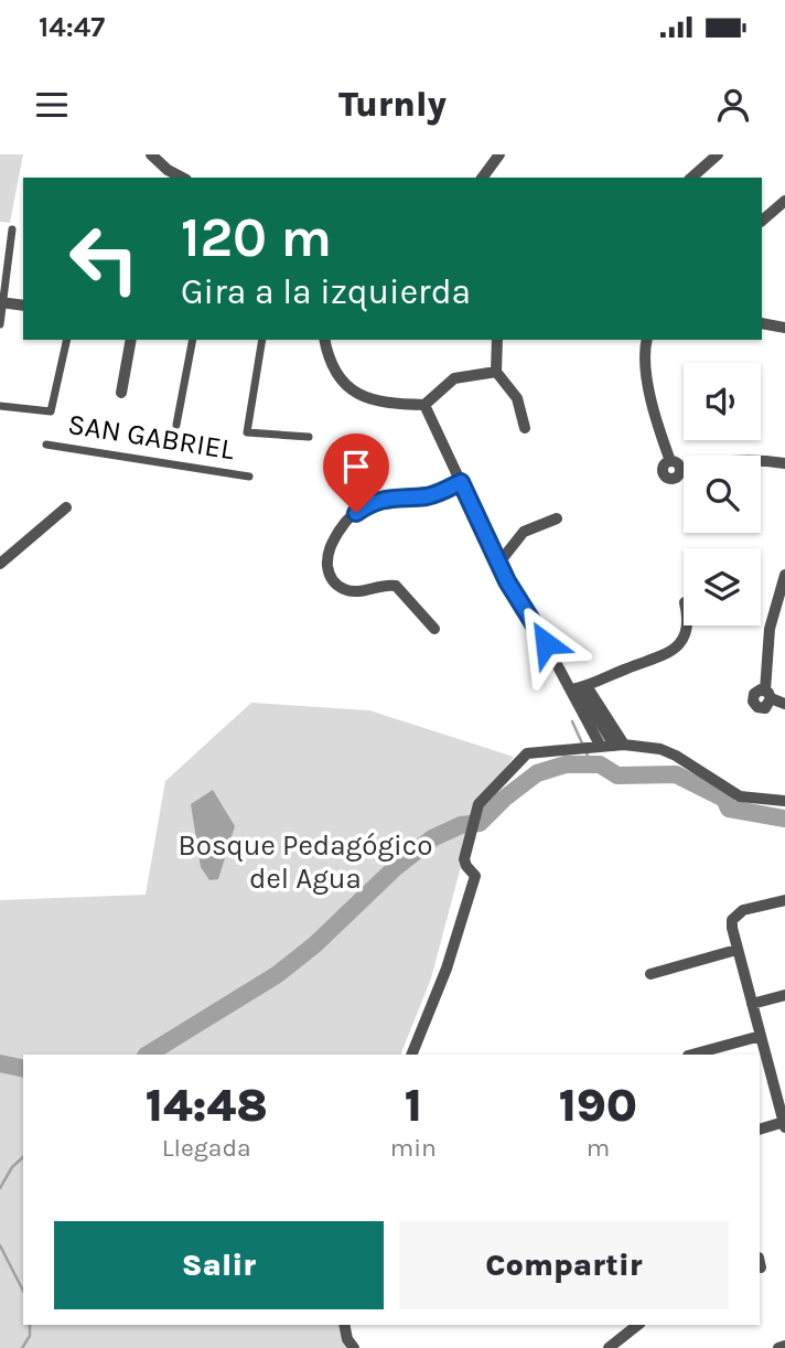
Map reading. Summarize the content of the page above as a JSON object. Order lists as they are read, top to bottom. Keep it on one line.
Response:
{"streets":{"street":["SAN GABRIEL"]},"parks":["Bosque Pedagógico del Agua"],"page":{"status":"14:47","header":"Turnly","turn":["120 m","Gira a la izquierda"],"eta":["14:48","Llegada","1","min","190","m"],"buttons":["Salir","Compartir"]}}
